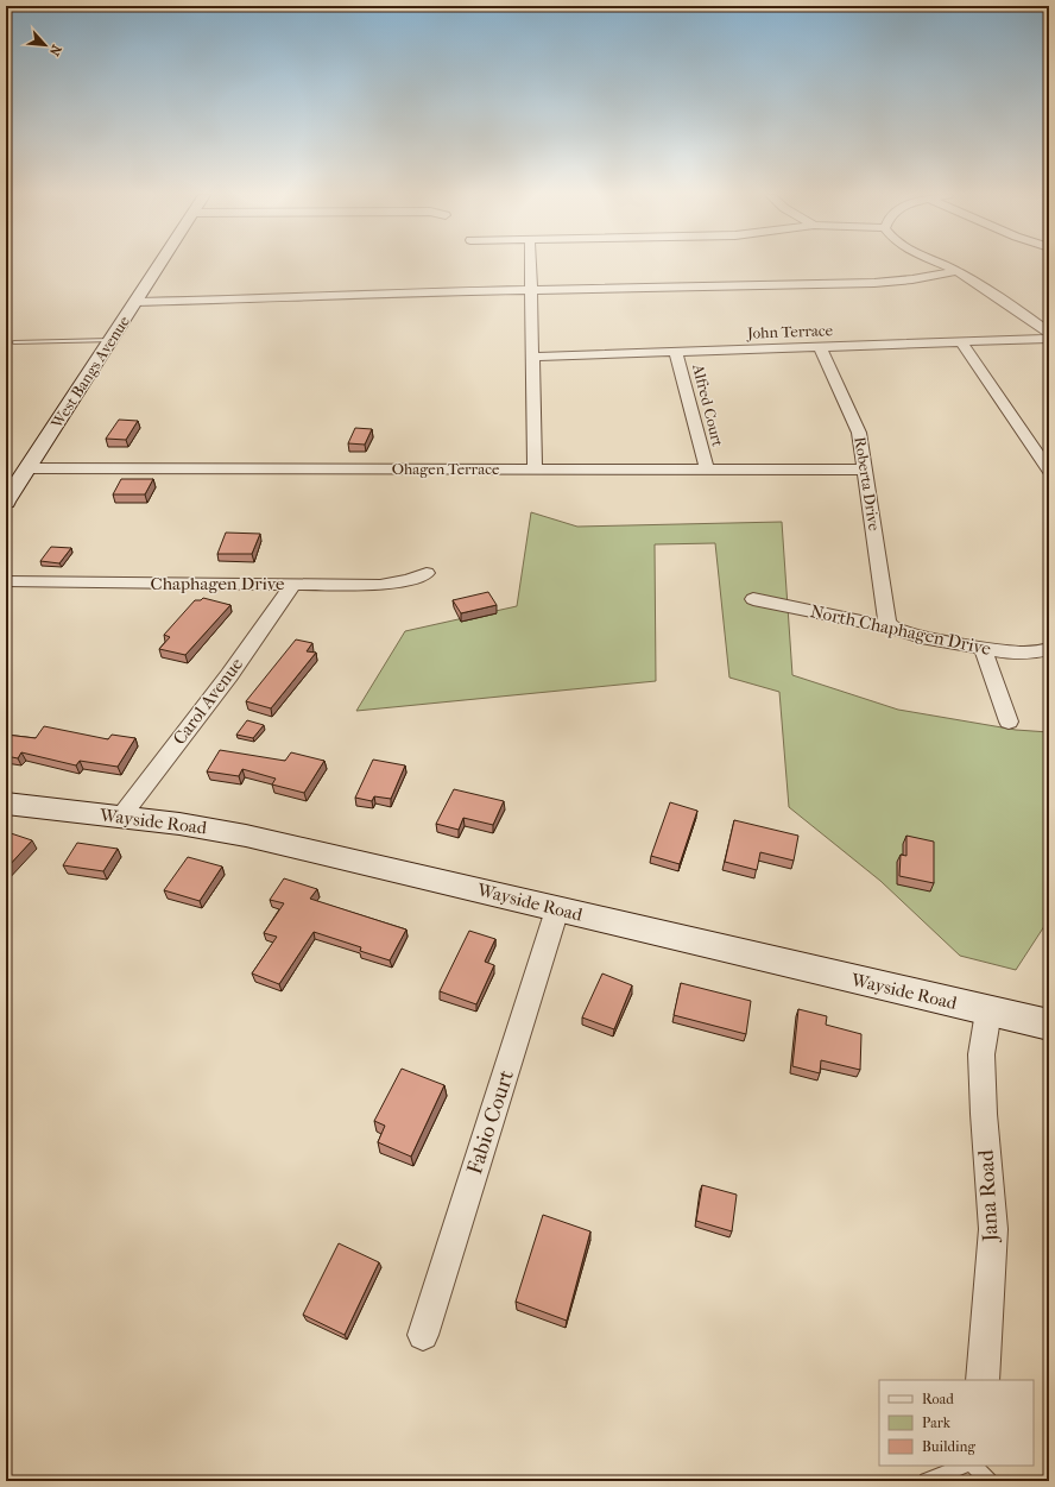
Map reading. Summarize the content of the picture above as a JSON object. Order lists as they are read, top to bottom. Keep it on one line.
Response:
{"streets":{"street":["John Terrace","West Bangs Avenue","Alfred Court","Ohagen Terrace","Roberta Drive","Chaphagen Drive","North Chaphagen Drive","Carol Avenue","Wayside Road","Fabio Court","Jana Road"]},"crossings":[["John Terrace","Alfred Court"],["John Terrace","Roberta Drive"],["West Bangs Avenue","Ohagen Terrace"],["Alfred Court","Ohagen Terrace"],["Ohagen Terrace","Roberta Drive"],["Roberta Drive","North Chaphagen Drive"],["Chaphagen Drive","Carol Avenue"],["Carol Avenue","Wayside Road"],["Wayside Road","Fabio Court"],["Wayside Road","Jana Road"]],"legend":["Road","Park","Building"],"north":"bottom right"}
